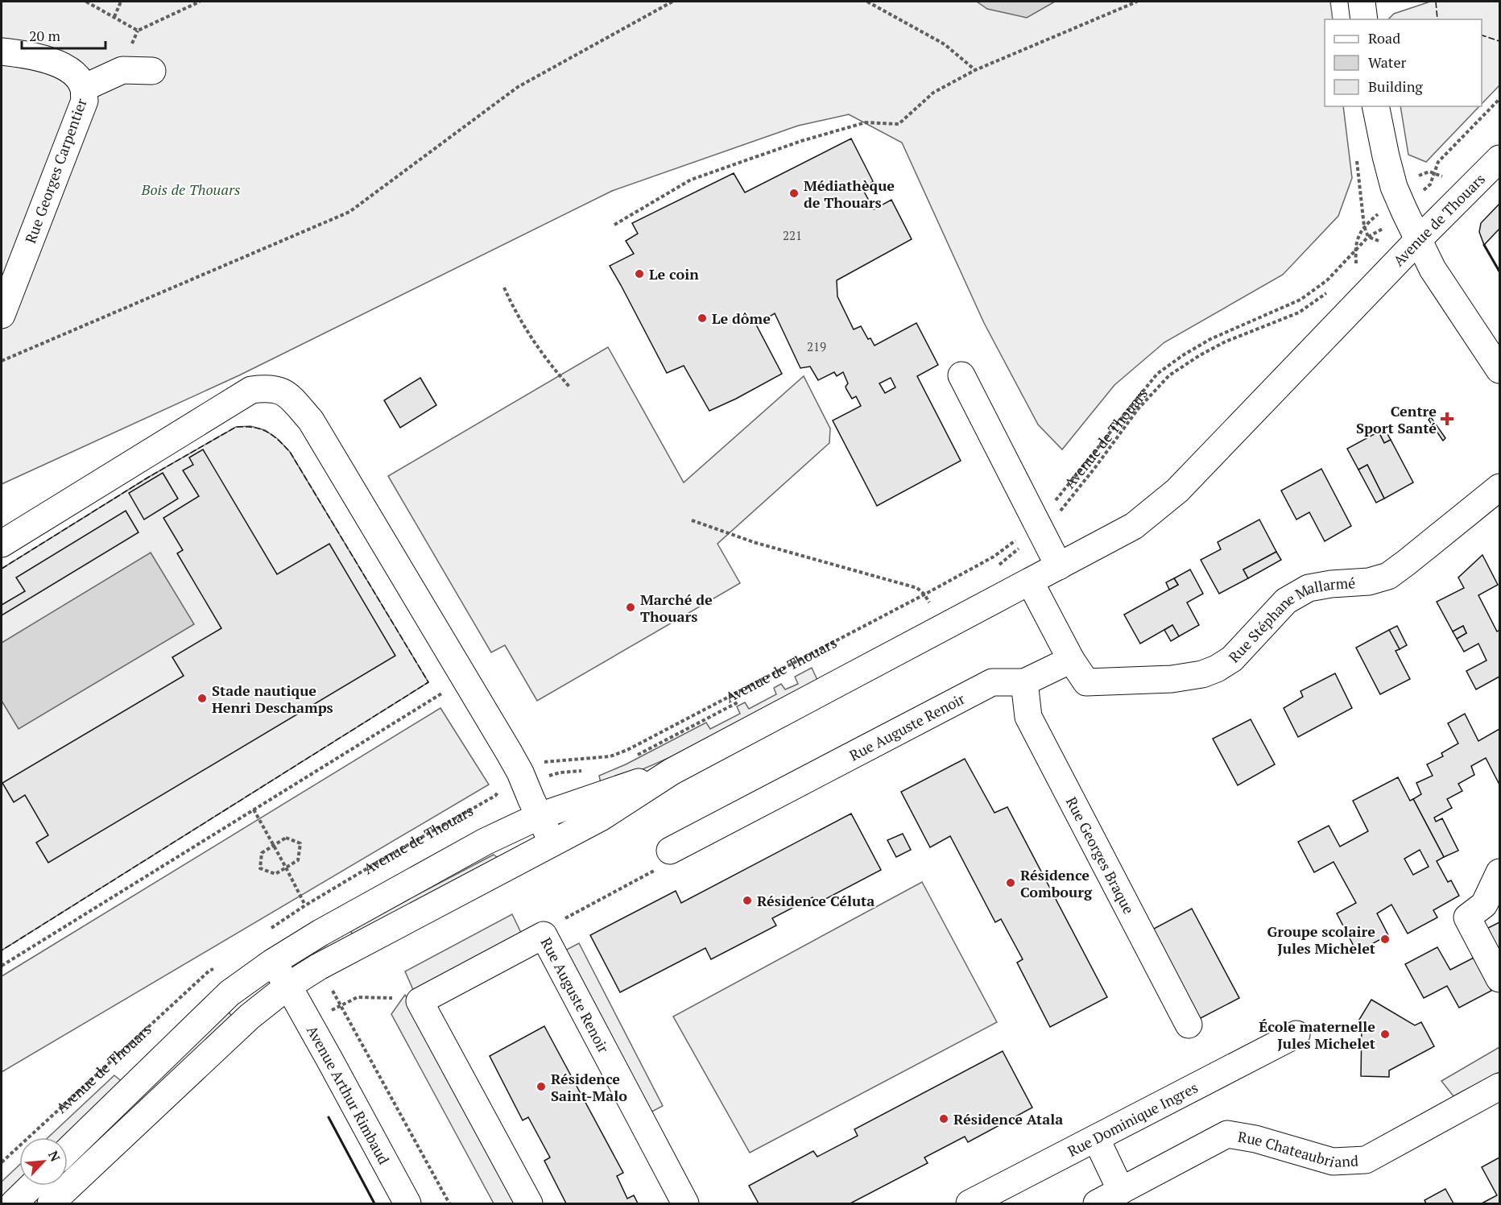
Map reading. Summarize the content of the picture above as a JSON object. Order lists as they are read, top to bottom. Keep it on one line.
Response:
{"streets":{"street":["Rue Georges Carpentier","Avenue de Thouars","Rue Stéphane Mallarmé","Rue Auguste Renoir","Rue Georges Braque","Avenue Arthur Rimbaud","Rue Dominique Ingres","Rue Chateaubriand"]},"crossings":[["Avenue de Thouars","Avenue Arthur Rimbaud"],["Rue Stéphane Mallarmé","Rue Auguste Renoir"],["Rue Auguste Renoir","Rue Georges Braque"]],"parks":["Bois de Thouars"],"places":{"other":["Médiathèque de Thouars","Le coin","Le dôme","Marché de Thouars","Stade nautique Henri Deschamps","Résidence Combourg","Résidence Céluta","Groupe scolaire Jules Michelet","École maternelle Jules Michelet","Résidence Saint-Malo","Résidence Atala"],"health":["Centre Sport Santé"]},"house_numbers":["221","219"],"legend":["Road","Water","Building"],"scale_bar":"20 m","north":"top right"}
